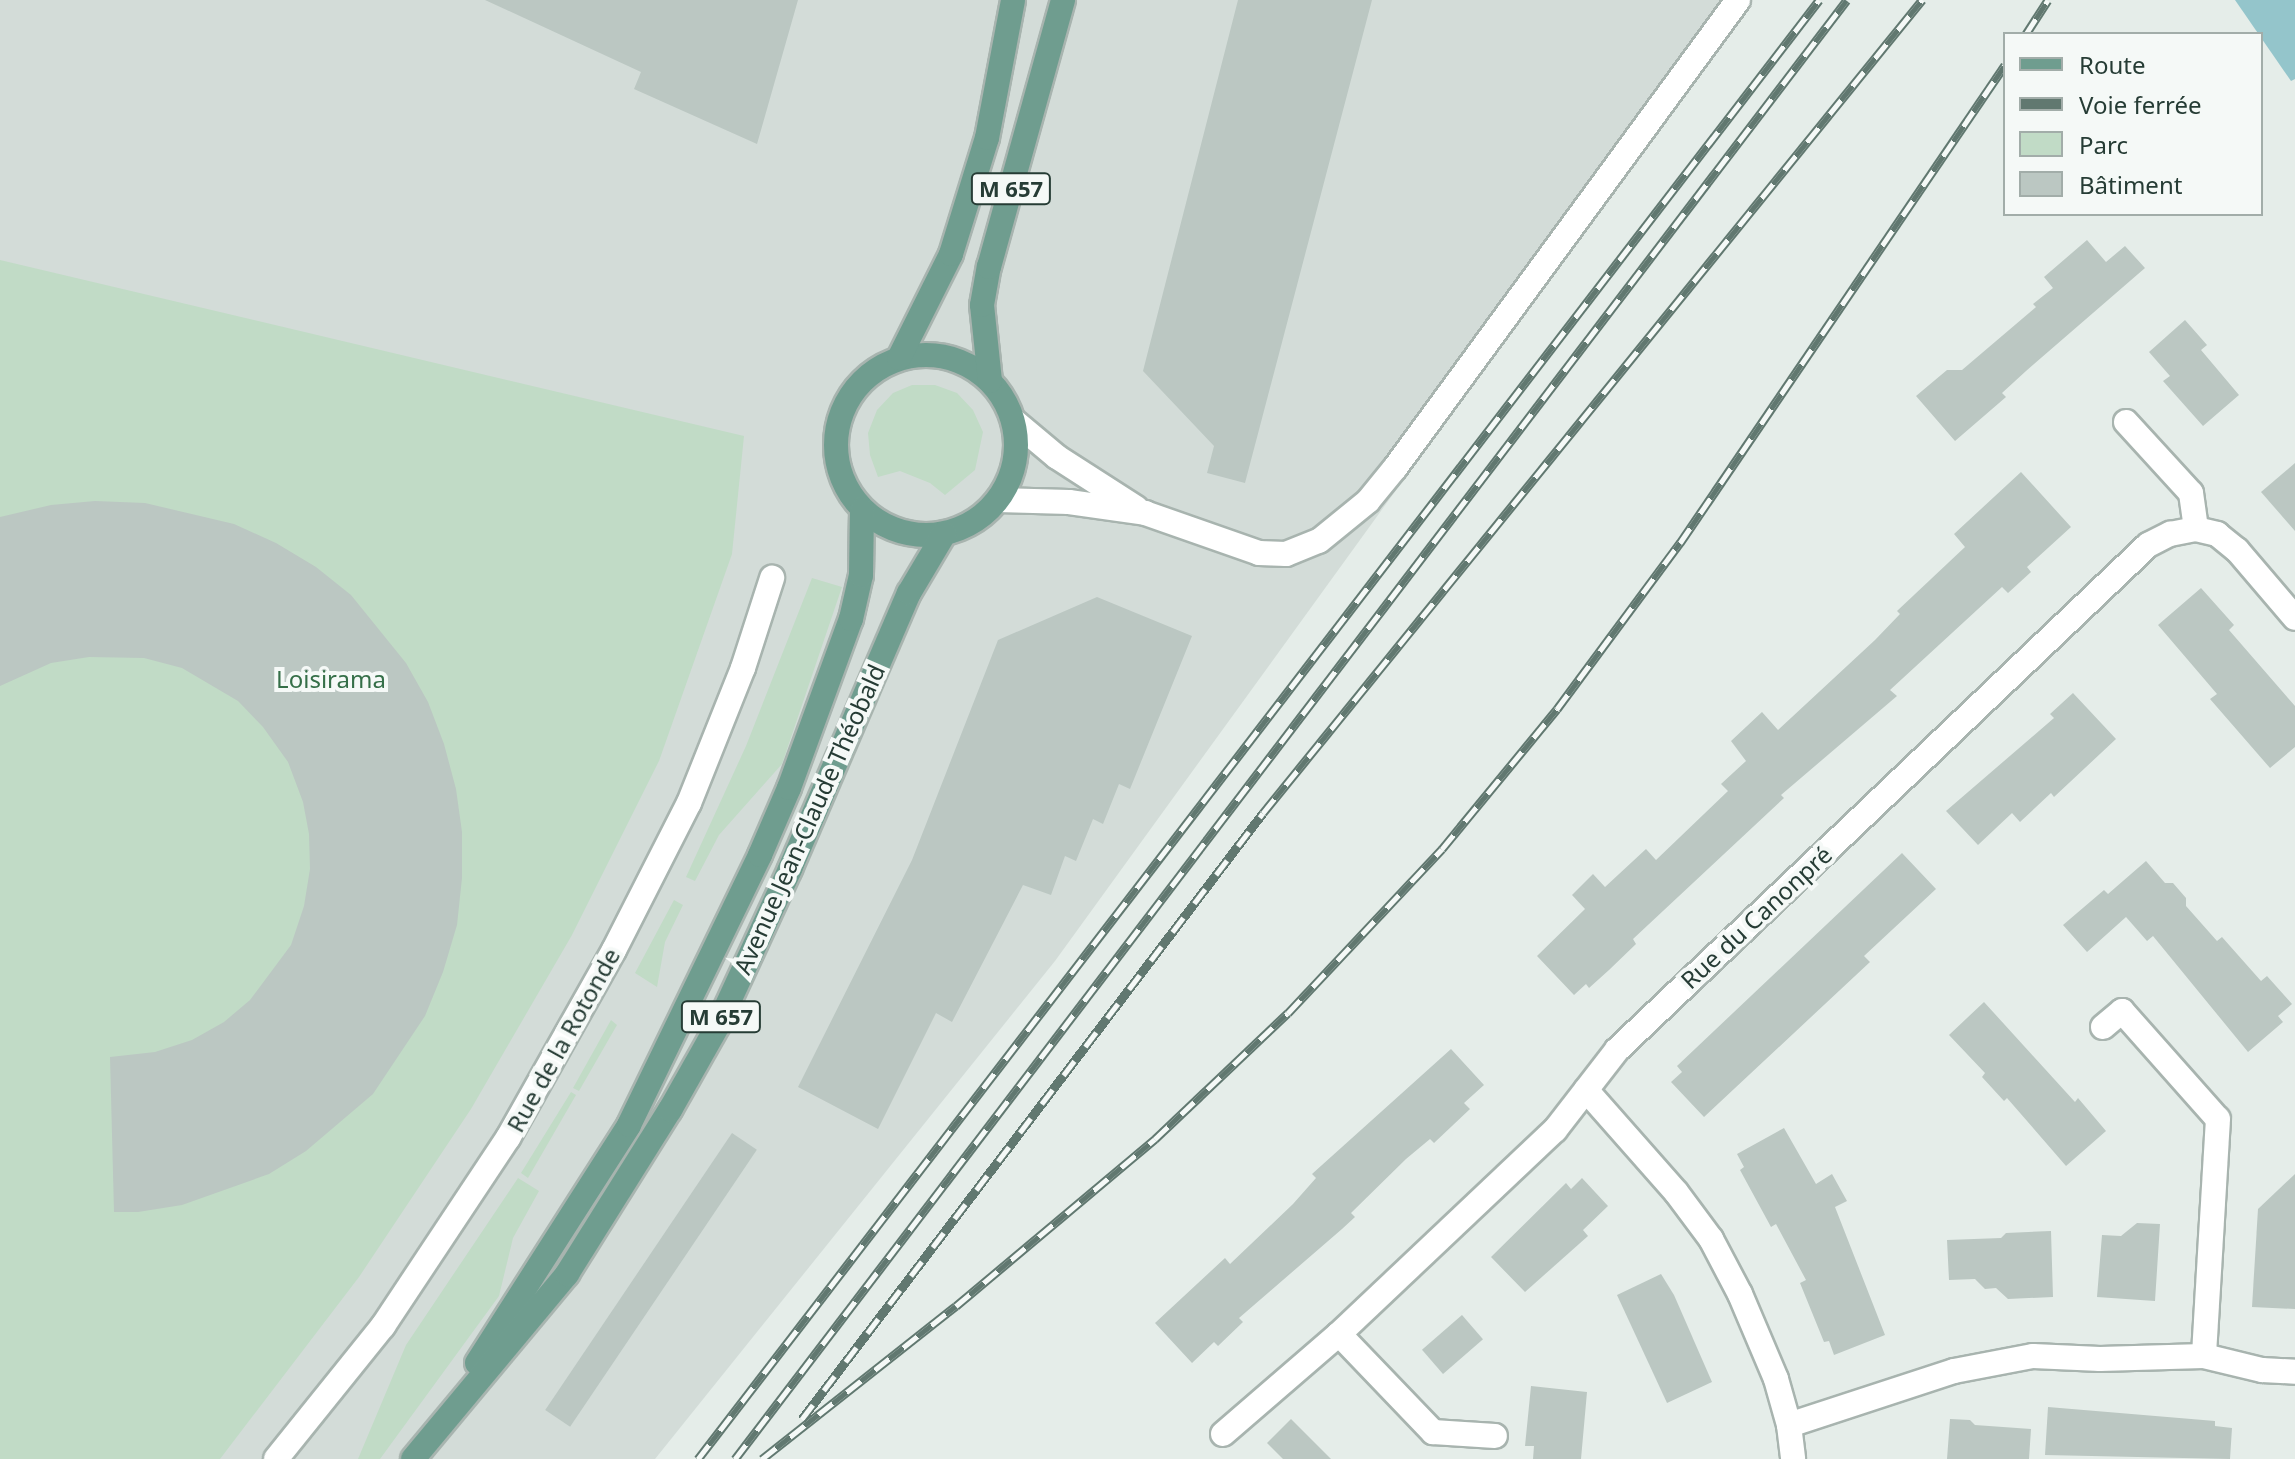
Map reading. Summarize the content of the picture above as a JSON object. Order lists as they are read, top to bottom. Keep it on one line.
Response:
{"streets":{"main road":["M 657","Avenue Jean-Claude Théobald"],"street":["Rue du Canonpré","Rue de la Rotonde"]},"crossings":[["M 657","Avenue Jean-Claude Théobald"]],"parks":["Loisirama"],"legend":["Route","Voie ferrée","Parc","Bâtiment"]}
